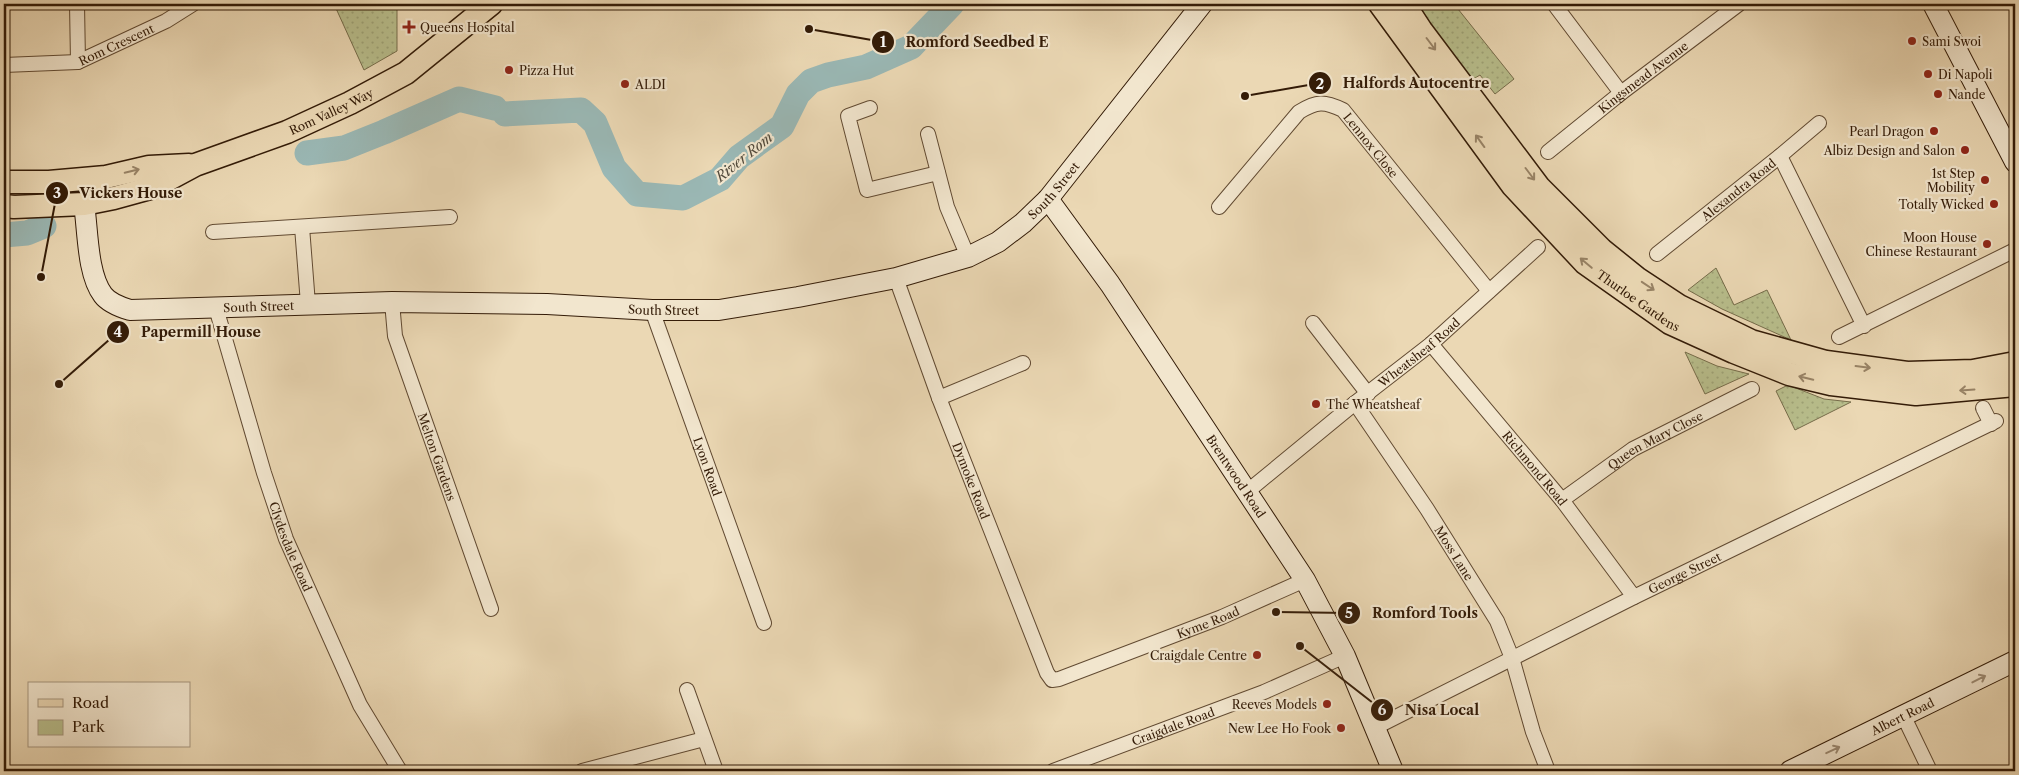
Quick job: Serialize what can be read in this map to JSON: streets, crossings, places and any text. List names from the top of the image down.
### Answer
{
  "streets": {
    "main road": ["Rom Valley Way", "Thurloe Gardens"],
    "street": [
      "Rom Crescent",
      "Kingsmead Avenue",
      "Lennox Close",
      "South Street",
      "Alexandra Road",
      "Wheatsheaf Road",
      "Queen Mary Close",
      "Melton Gardens",
      "Lyon Road",
      "Richmond Road",
      "Brentwood Road",
      "Dymoke Road",
      "Clydesdale Road",
      "Moss Lane",
      "George Street",
      "Kyme Road",
      "Albert Road",
      "Craigdale Road"
    ]
  },
  "crossings": [
    ["Rom Valley Way", "South Street"],
    ["Lennox Close", "Wheatsheaf Road"],
    ["South Street", "Melton Gardens"],
    ["South Street", "Lyon Road"],
    ["South Street", "Brentwood Road"],
    ["South Street", "Dymoke Road"],
    ["South Street", "Clydesdale Road"],
    ["Wheatsheaf Road", "Richmond Road"],
    ["Wheatsheaf Road", "Brentwood Road"],
    ["Wheatsheaf Road", "Moss Lane"],
    ["Queen Mary Close", "Richmond Road"],
    ["Richmond Road", "George Street"],
    ["Brentwood Road", "George Street"],
    ["Brentwood Road", "Kyme Road"],
    ["Brentwood Road", "Craigdale Road"],
    ["Dymoke Road", "Kyme Road"],
    ["Moss Lane", "George Street"]
  ],
  "one_way": ["Albert Road"],
  "water": ["River Rom"],
  "places": {
    "health": ["Queens Hospital"],
    "other": [
      "Romford Seedbed E",
      "Sami Swoi",
      "Pizza Hut",
      "Di Napoli",
      "ALDI",
      "Nande",
      "Halfords Autocentre",
      "Pearl Dragon",
      "Albiz Design and Salon",
      "1st Step Mobility",
      "Totally Wicked",
      "Moon House Chinese Restaurant",
      "Vickers House",
      "Papermill House",
      "The Wheatsheaf",
      "Romford Tools",
      "Nisa Local",
      "Craigdale Centre",
      "Reeves Models",
      "New Lee Ho Fook"
    ]
  },
  "legend": ["Road", "Park"]
}
